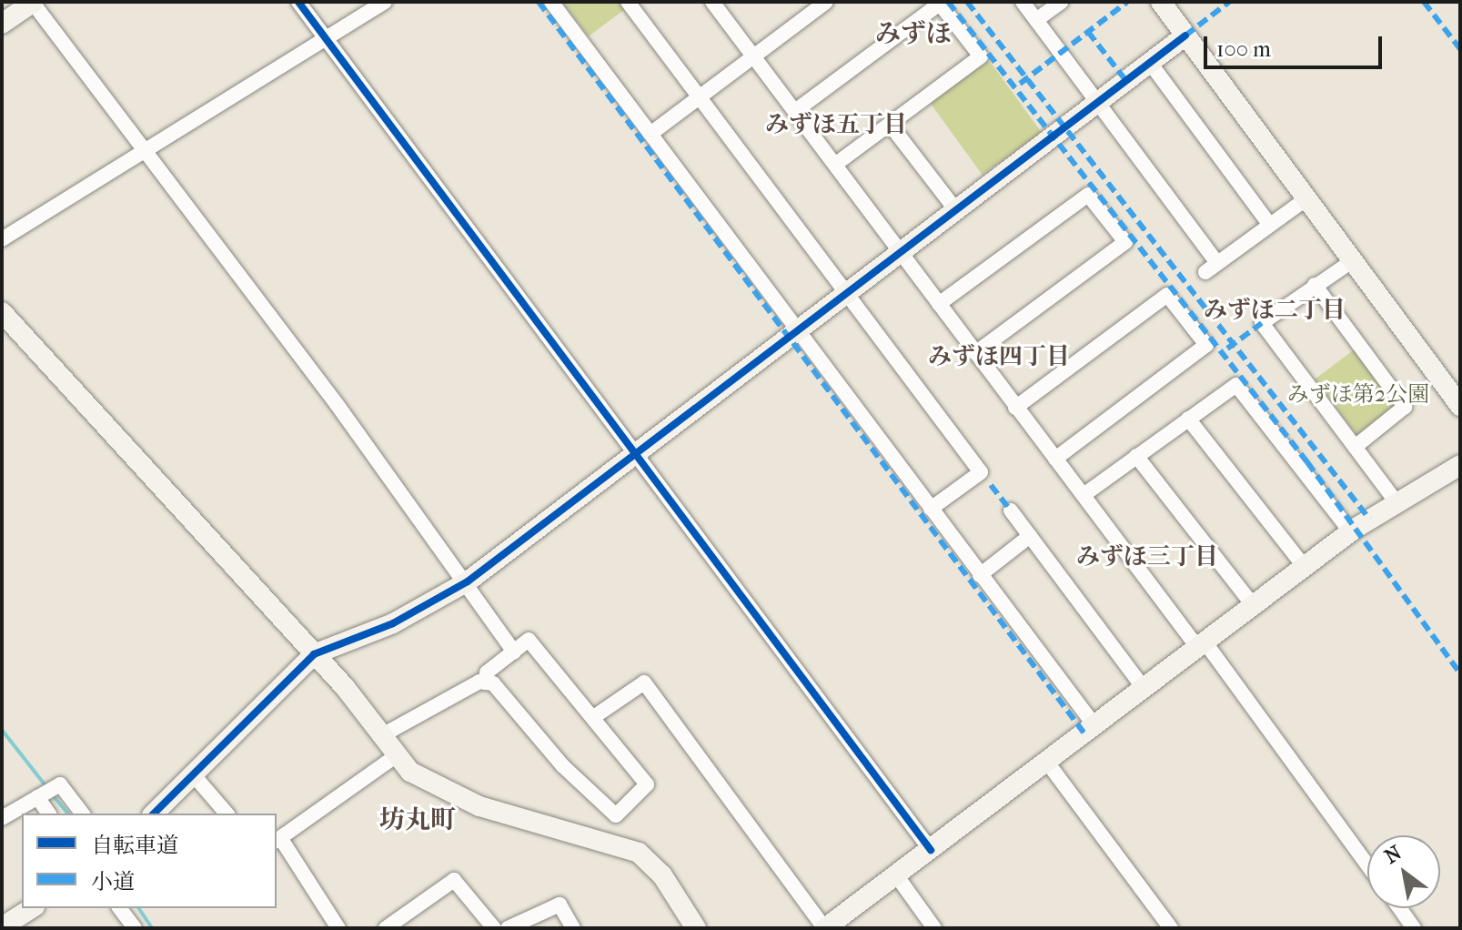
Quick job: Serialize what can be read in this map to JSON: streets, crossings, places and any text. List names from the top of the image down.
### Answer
{
  "districts": [
    "みずほ",
    "みずほ五丁目",
    "みずほ二丁目",
    "みずほ四丁目",
    "みずほ三丁目",
    "坊丸町"
  ],
  "parks": ["みずほ第2公園"],
  "legend": ["自転車道", "小道"],
  "scale_bar": "100 m",
  "north": "top left"
}
